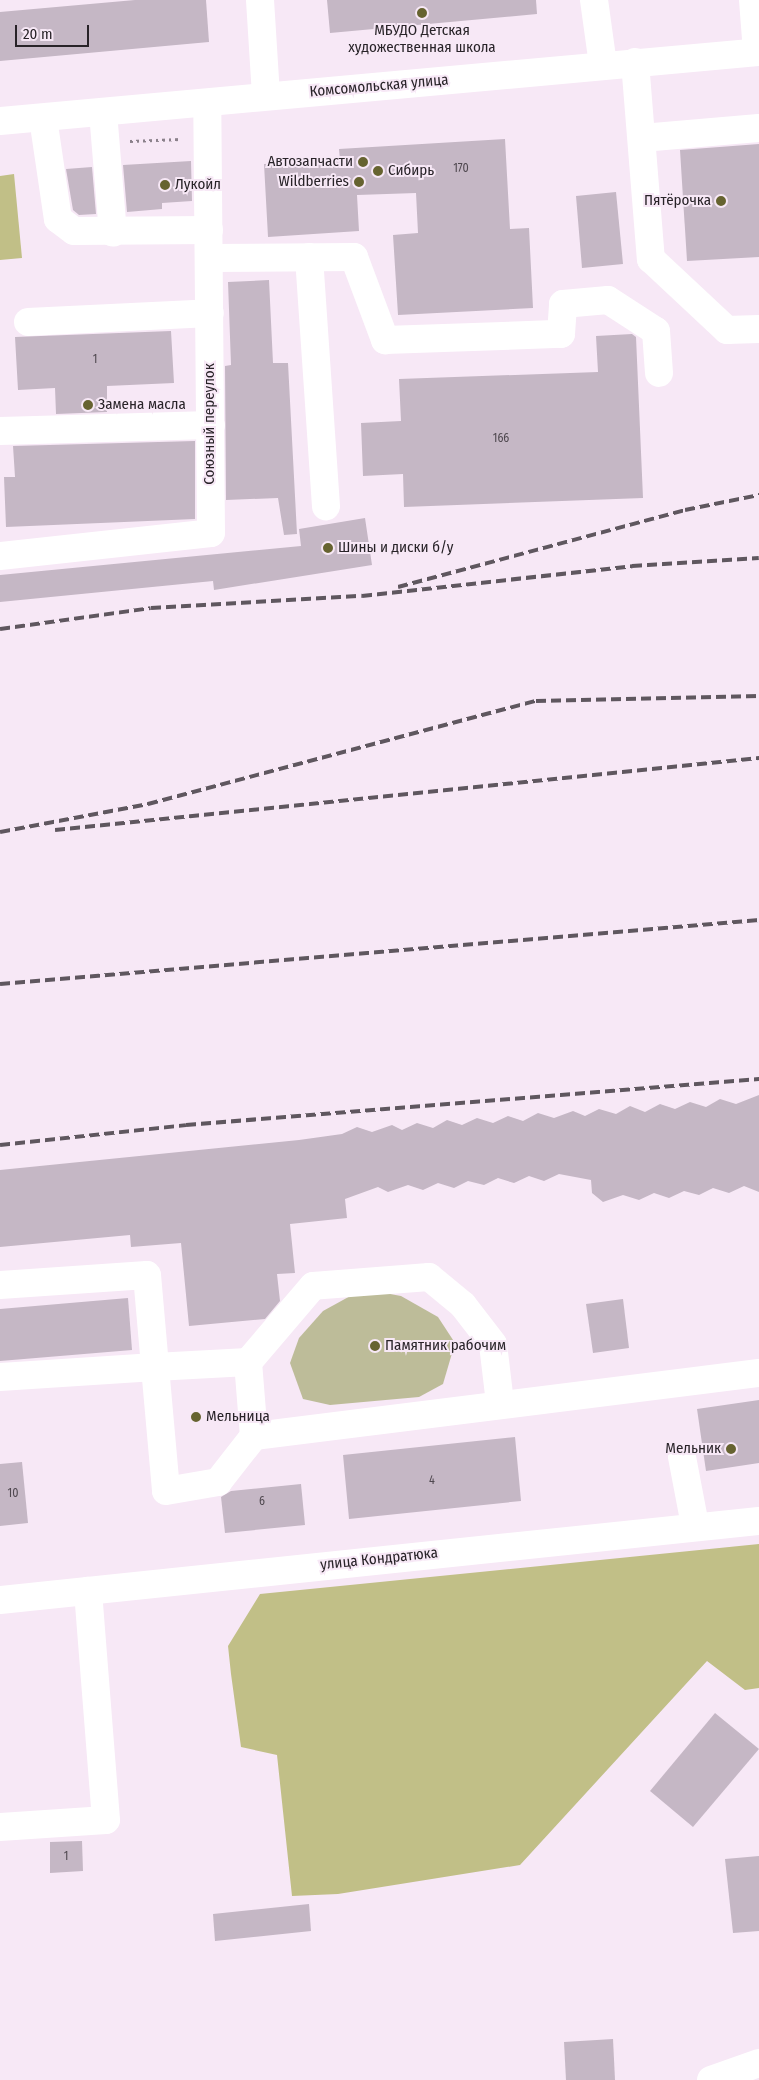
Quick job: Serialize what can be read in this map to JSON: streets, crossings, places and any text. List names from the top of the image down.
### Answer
{
  "streets": {
    "street": ["Комсомольская улица", "Союзный переулок", "улица Кондратюка"]
  },
  "crossings": [
    ["Комсомольская улица", "Союзный переулок"]
  ],
  "places": [
    "МБУДО Детская художественная школа",
    "Автозапчасти",
    "Сибирь",
    "Wildberries",
    "Лукойл",
    "Пятёрочка",
    "Замена масла",
    "Шины и диски б/у",
    "Памятник рабочим",
    "Мельница",
    "Мельник"
  ],
  "house_numbers": [
    "170",
    "1",
    "166",
    "4",
    "10",
    "6",
    "1"
  ],
  "scale_bar": "20 m"
}
